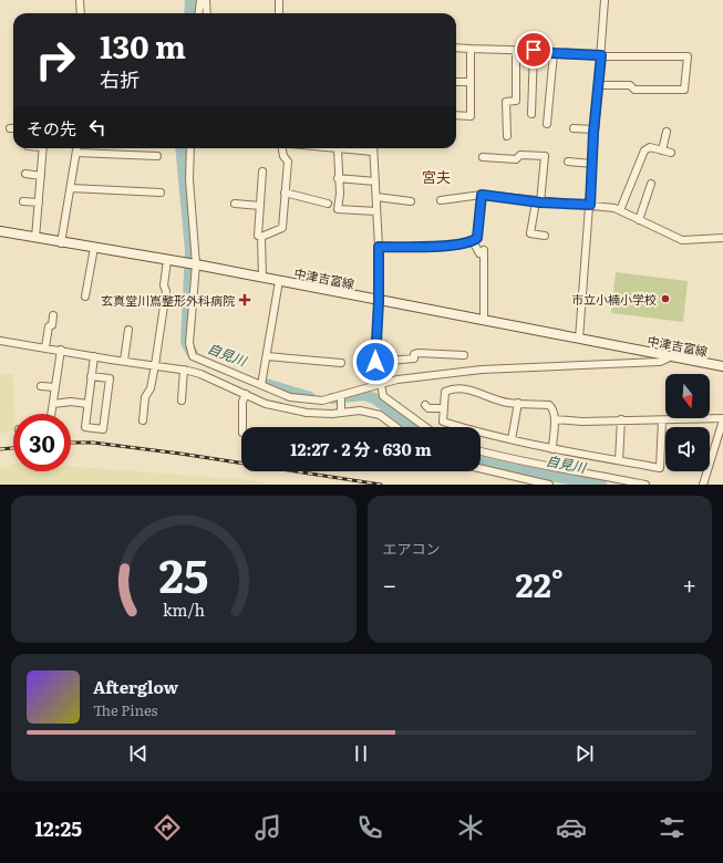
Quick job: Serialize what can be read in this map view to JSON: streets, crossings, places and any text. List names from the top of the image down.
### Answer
{
  "streets": {
    "main road": ["中津吉富線"]
  },
  "districts": ["宮夫"],
  "water": ["自見川"],
  "places": {
    "other": ["市立小楠小学校"],
    "health": ["玄真堂川嶌整形外科病院"]
  },
  "north": "bottom",
  "page": {
    "turn": ["130 m", "右折"],
    "then": "その先",
    "limit": "30",
    "trip": "12:27 · 2 分 · 630 m",
    "tile": "エアコン",
    "heat": ["−", "22°", "+"],
    "song": ["Afterglow", "The Pines"],
    "tabs": "12:25",
    "gauge": ["25", "km/h"]
  }
}
